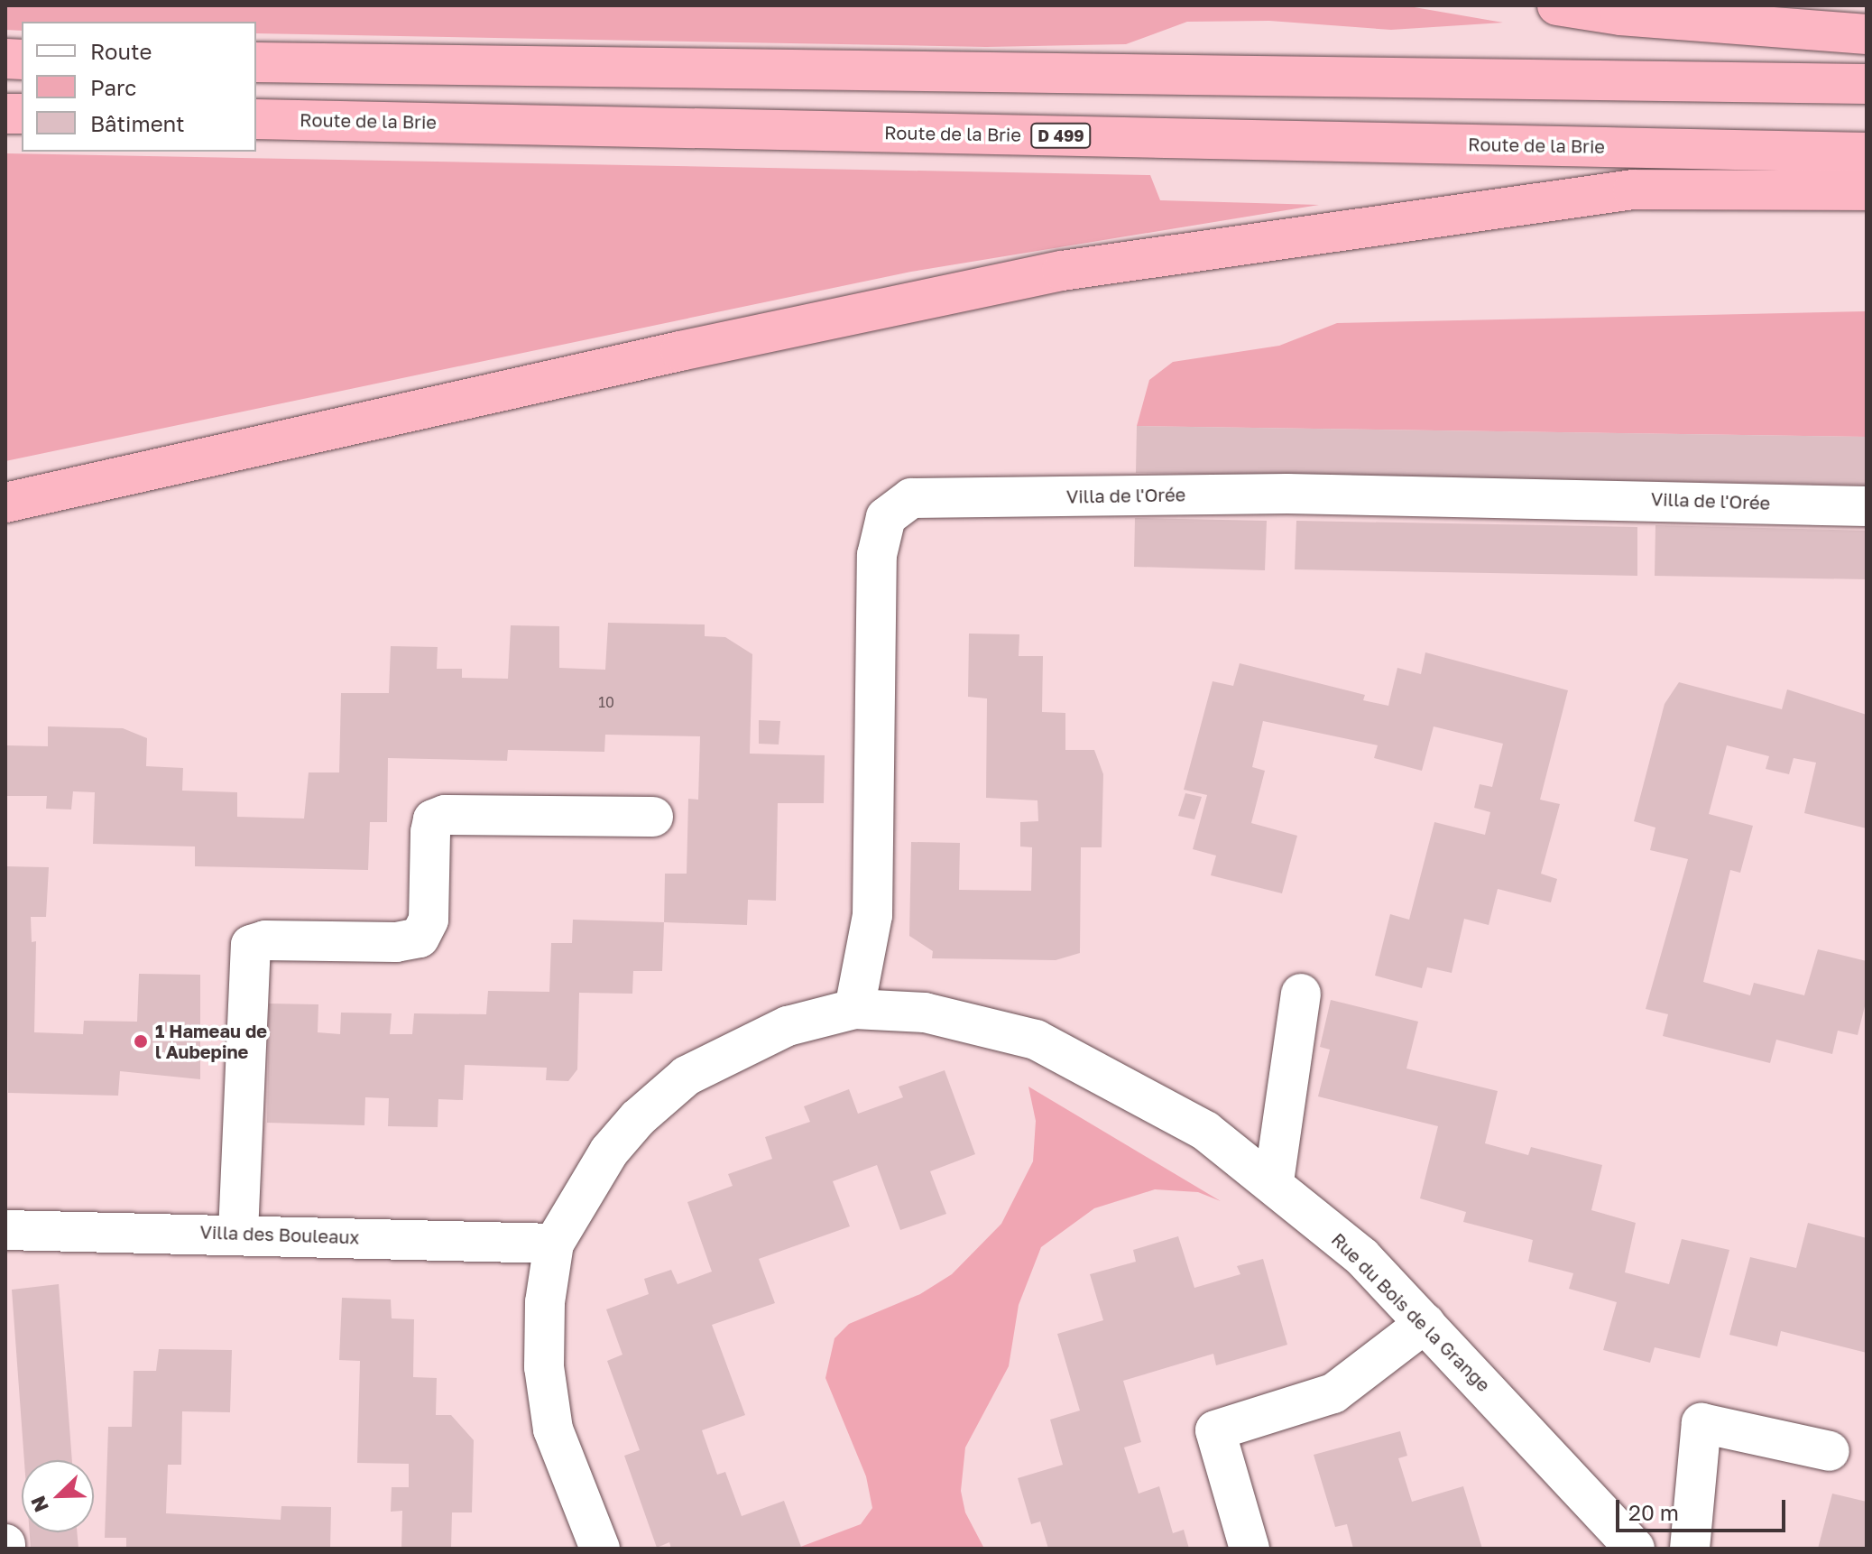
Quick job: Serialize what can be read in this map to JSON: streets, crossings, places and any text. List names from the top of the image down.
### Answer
{
  "streets": {
    "highway": ["Route de la Brie", "D 499"],
    "street": ["Villa de l'Orée", "Villa des Bouleaux", "Rue du Bois de la Grange"]
  },
  "crossings": [
    ["Villa de l'Orée", "Rue du Bois de la Grange"],
    ["Villa des Bouleaux", "Rue du Bois de la Grange"]
  ],
  "places": ["1 Hameau de l Aubepine"],
  "house_numbers": ["10"],
  "legend": ["Route", "Parc", "Bâtiment"],
  "scale_bar": "20 m",
  "north": "bottom left"
}
